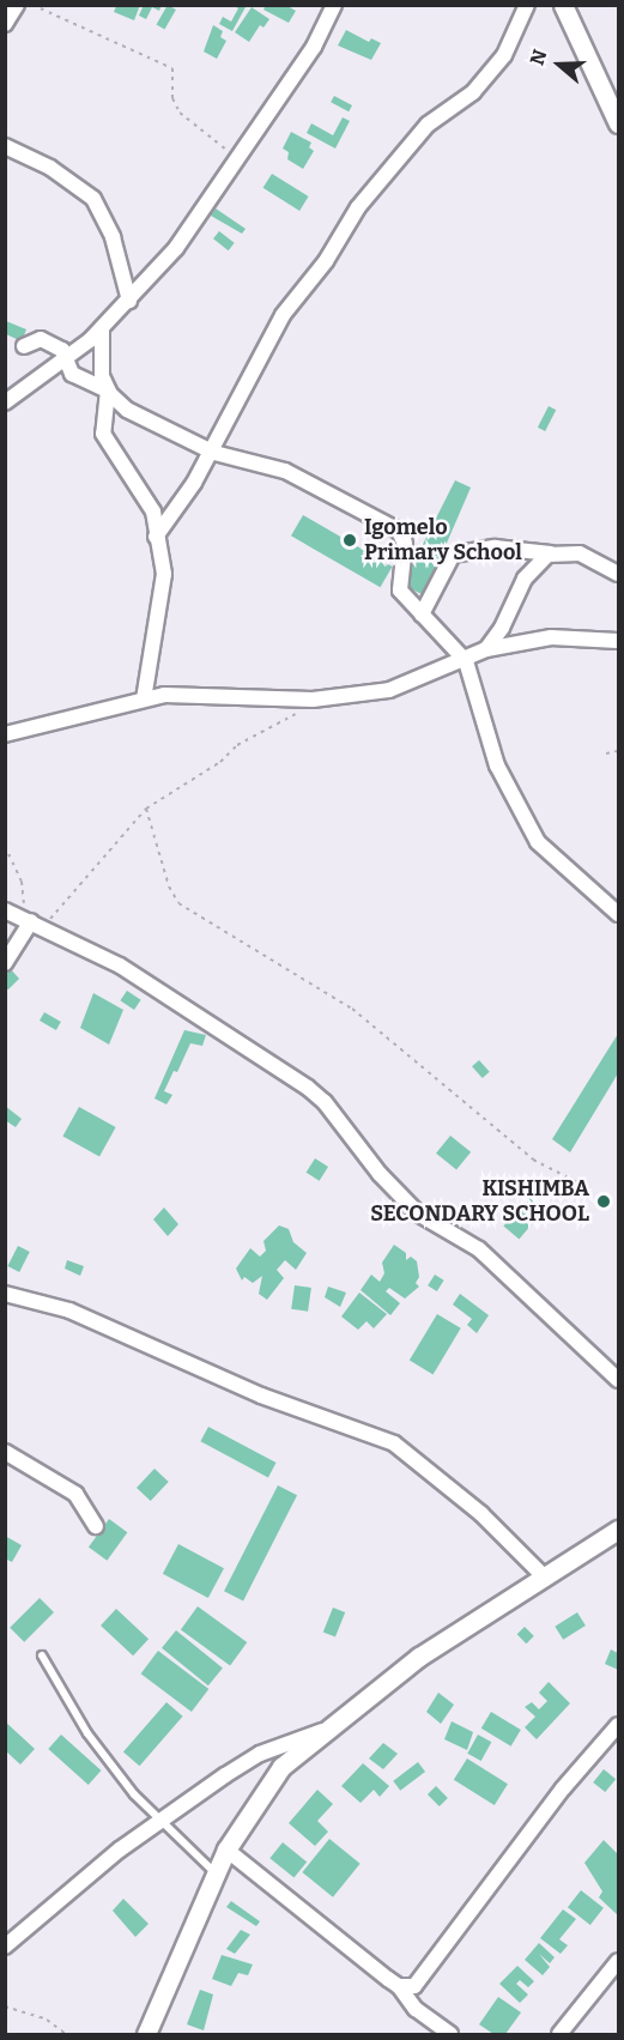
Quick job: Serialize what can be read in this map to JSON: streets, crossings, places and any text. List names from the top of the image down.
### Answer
{
  "places": ["Igomelo Primary School", "KISHIMBA SECONDARY SCHOOL"],
  "north": "left"
}
